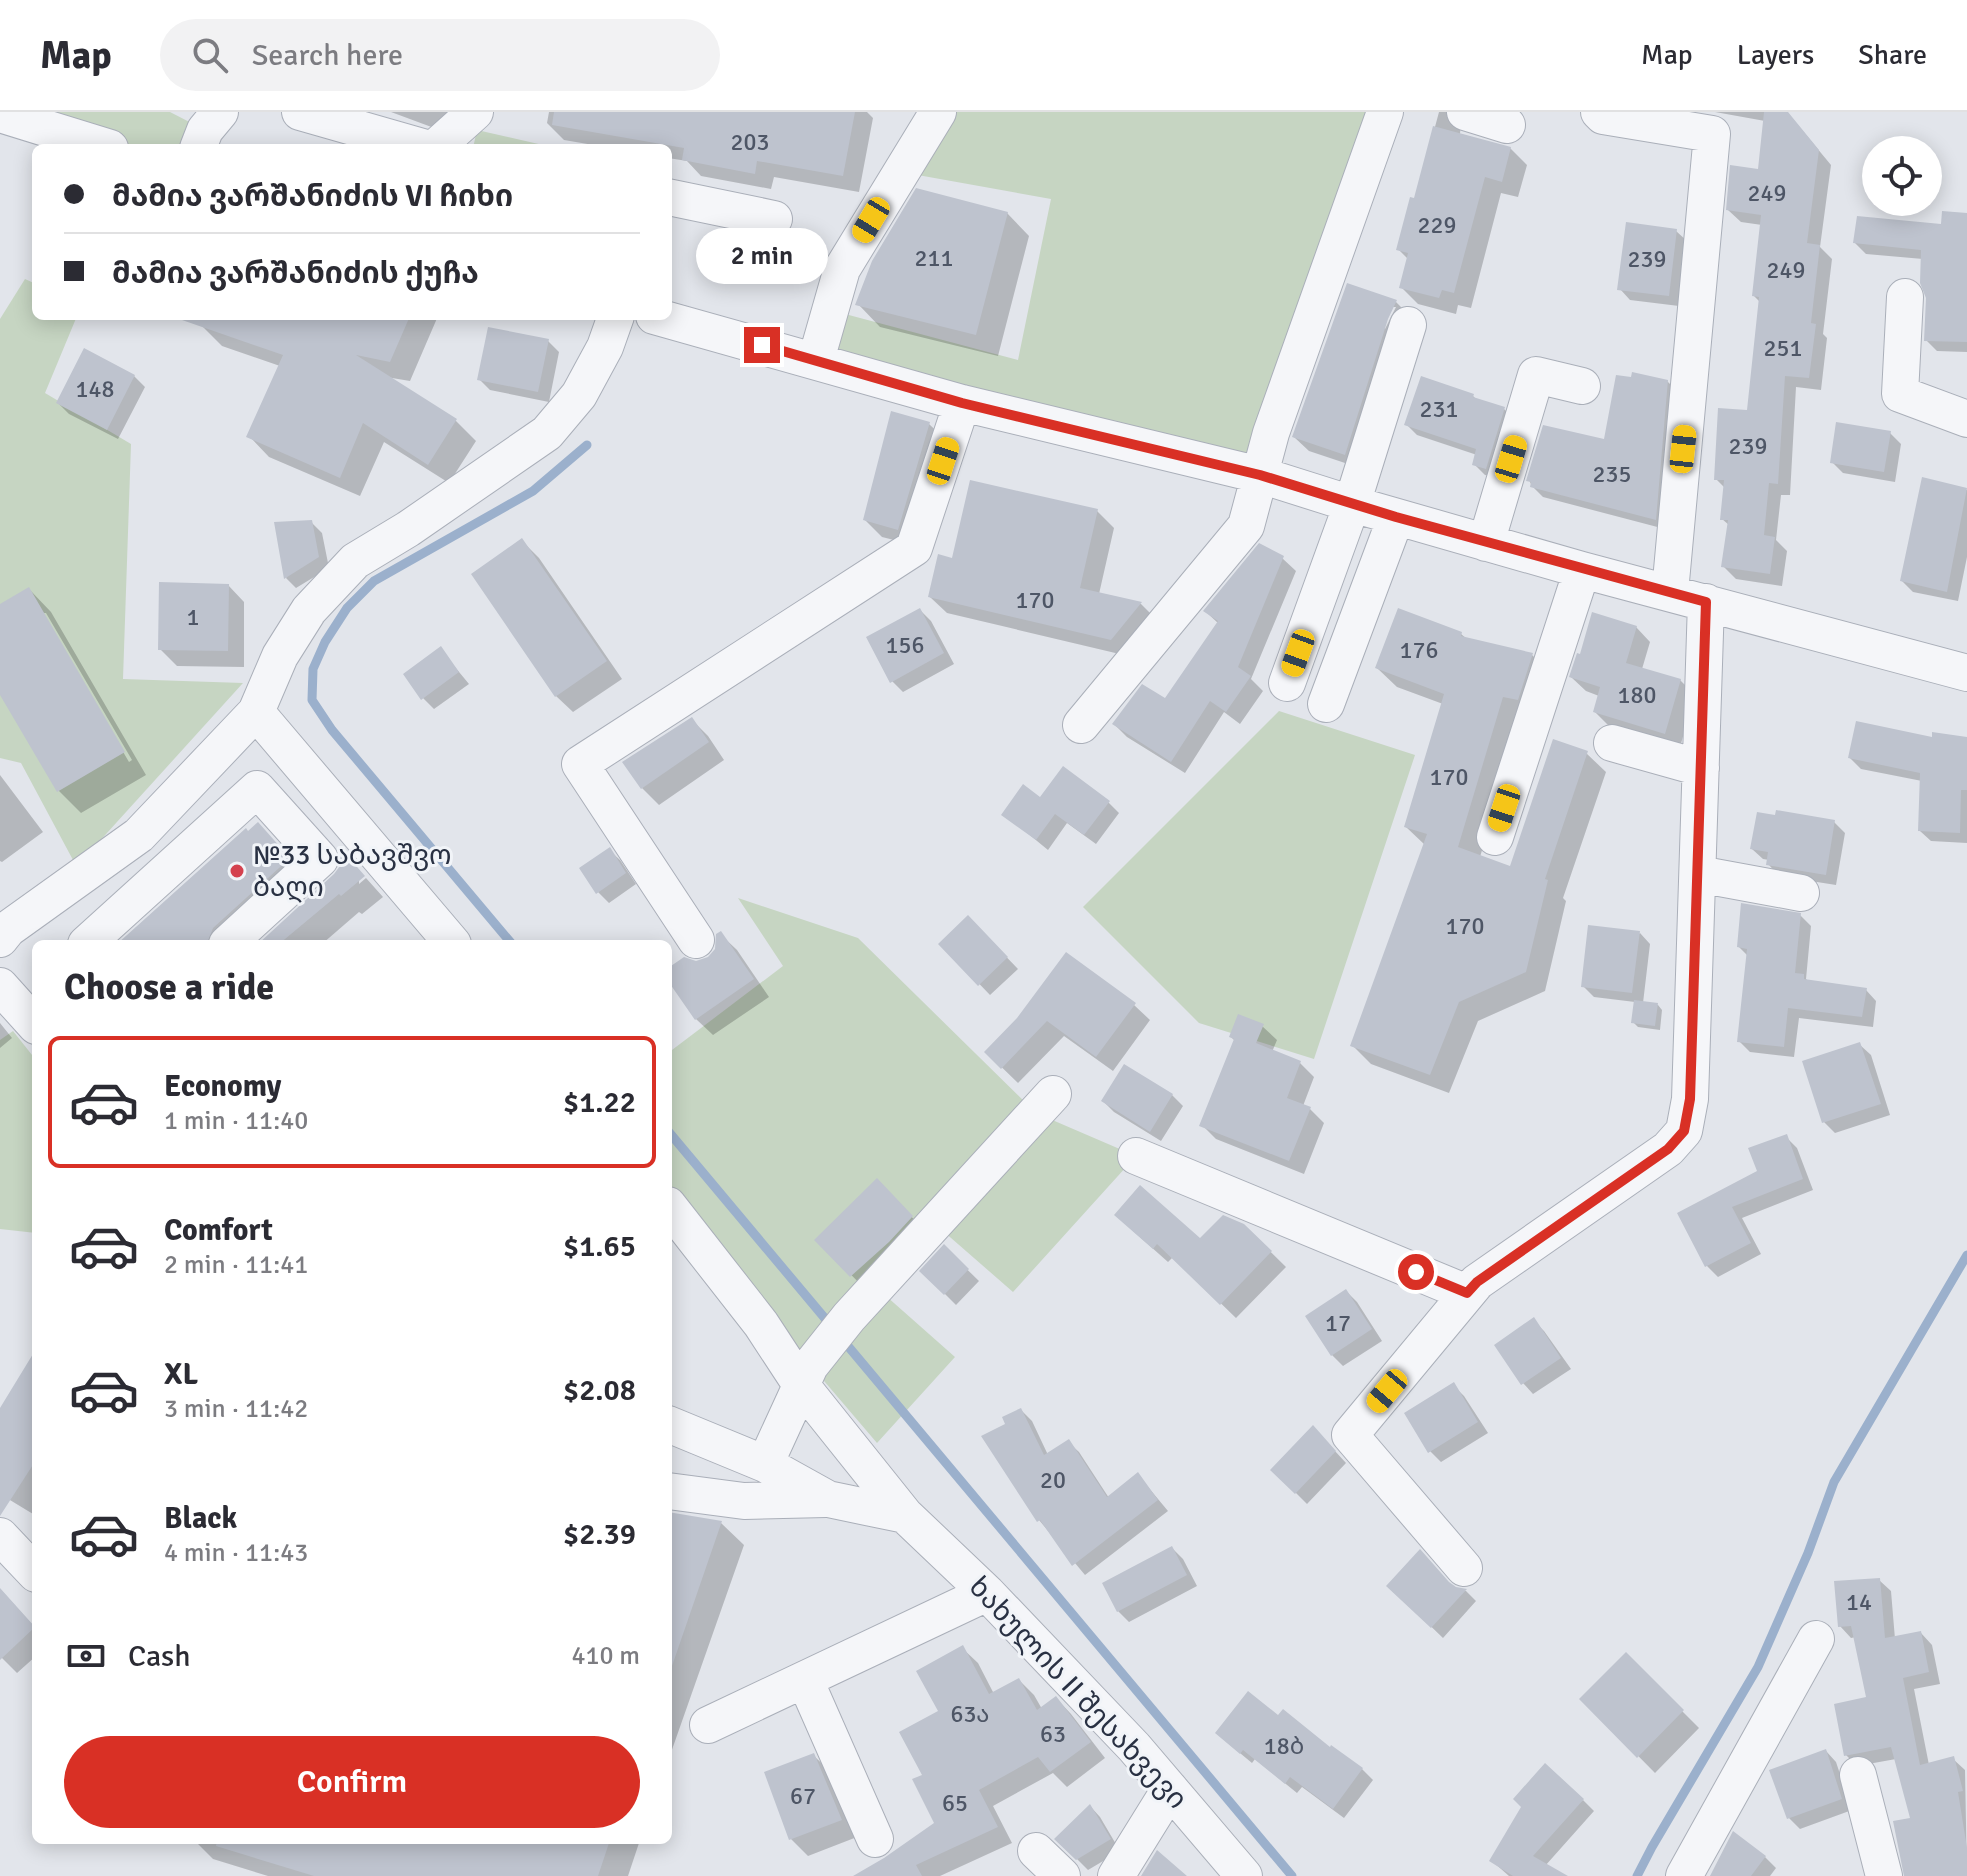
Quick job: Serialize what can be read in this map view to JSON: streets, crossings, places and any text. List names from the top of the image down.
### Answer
{
  "streets": {
    "street": ["ხახულის II შესახვევი"]
  },
  "places": ["№33 საბავშვო ბაღი"],
  "house_numbers": [
    "203",
    "249",
    "229",
    "211",
    "239",
    "249",
    "251",
    "148",
    "231",
    "239",
    "235",
    "170",
    "1",
    "156",
    "176",
    "180",
    "170",
    "170",
    "17",
    "20",
    "14",
    "63ა",
    "63",
    "18ბ",
    "67",
    "65"
  ],
  "page": {
    "header": "Map",
    "search": "Search here",
    "nav": ["Map", "Layers", "Share"],
    "banner": ["მამია ვარშანიძის VI ჩიხი", "მამია ვარშანიძის ქუჩა"],
    "bubble": "2 min",
    "heading": "Choose a ride",
    "list": [
      {
        "name": "Economy",
        "note": "1 min · 11:40",
        "value": "$1.22"
      },
      {
        "name": "Comfort",
        "note": "2 min · 11:41",
        "value": "$1.65"
      },
      {
        "name": "XL",
        "note": "3 min · 11:42",
        "value": "$2.08"
      },
      {
        "name": "Black",
        "note": "4 min · 11:43",
        "value": "$2.39"
      }
    ],
    "pay": ["Cash", "410 m"],
    "buttons": "Confirm"
  }
}
